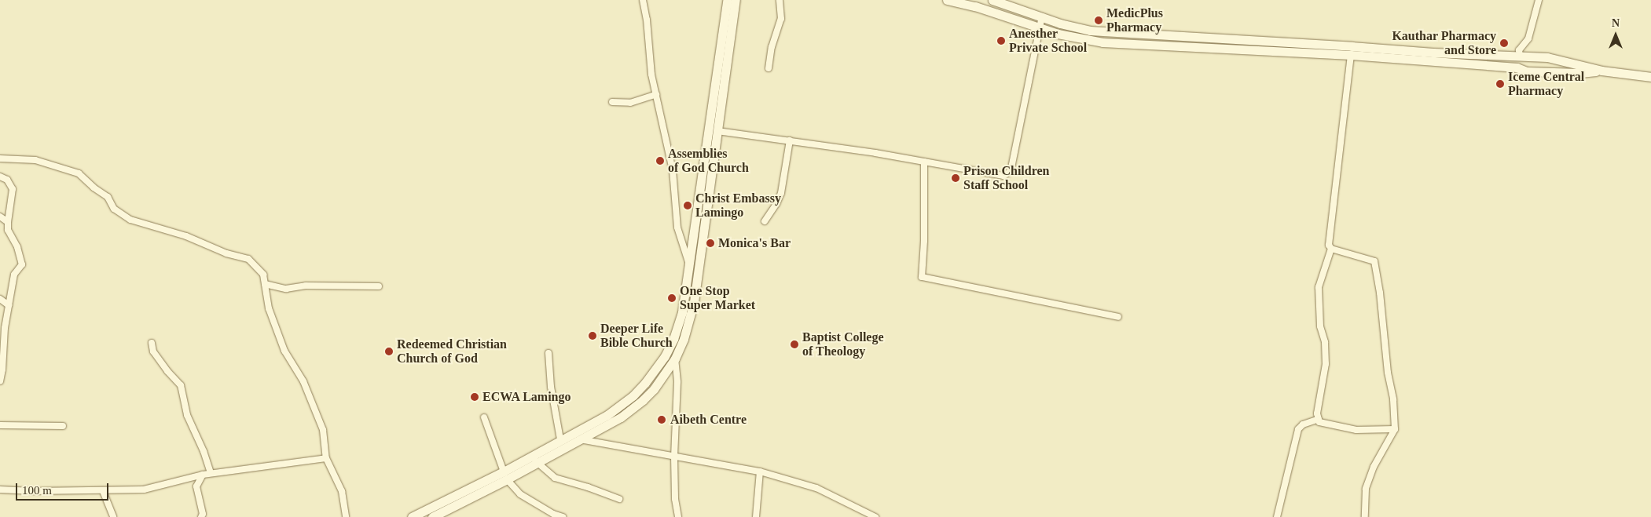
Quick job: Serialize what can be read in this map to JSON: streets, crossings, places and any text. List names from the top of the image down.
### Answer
{
  "places": [
    "MedicPlus Pharmacy",
    "Anesther Private School",
    "Kauthar Pharmacy and Store",
    "Iceme Central Pharmacy",
    "Assemblies of God Church",
    "Prison Children Staff School",
    "Christ Embassy Lamingo",
    "Monica's Bar",
    "One Stop Super Market",
    "Deeper Life Bible Church",
    "Baptist College of Theology",
    "Redeemed Christian Church of God",
    "ECWA Lamingo",
    "Aibeth Centre"
  ],
  "scale_bar": "100 m",
  "north": "top"
}
